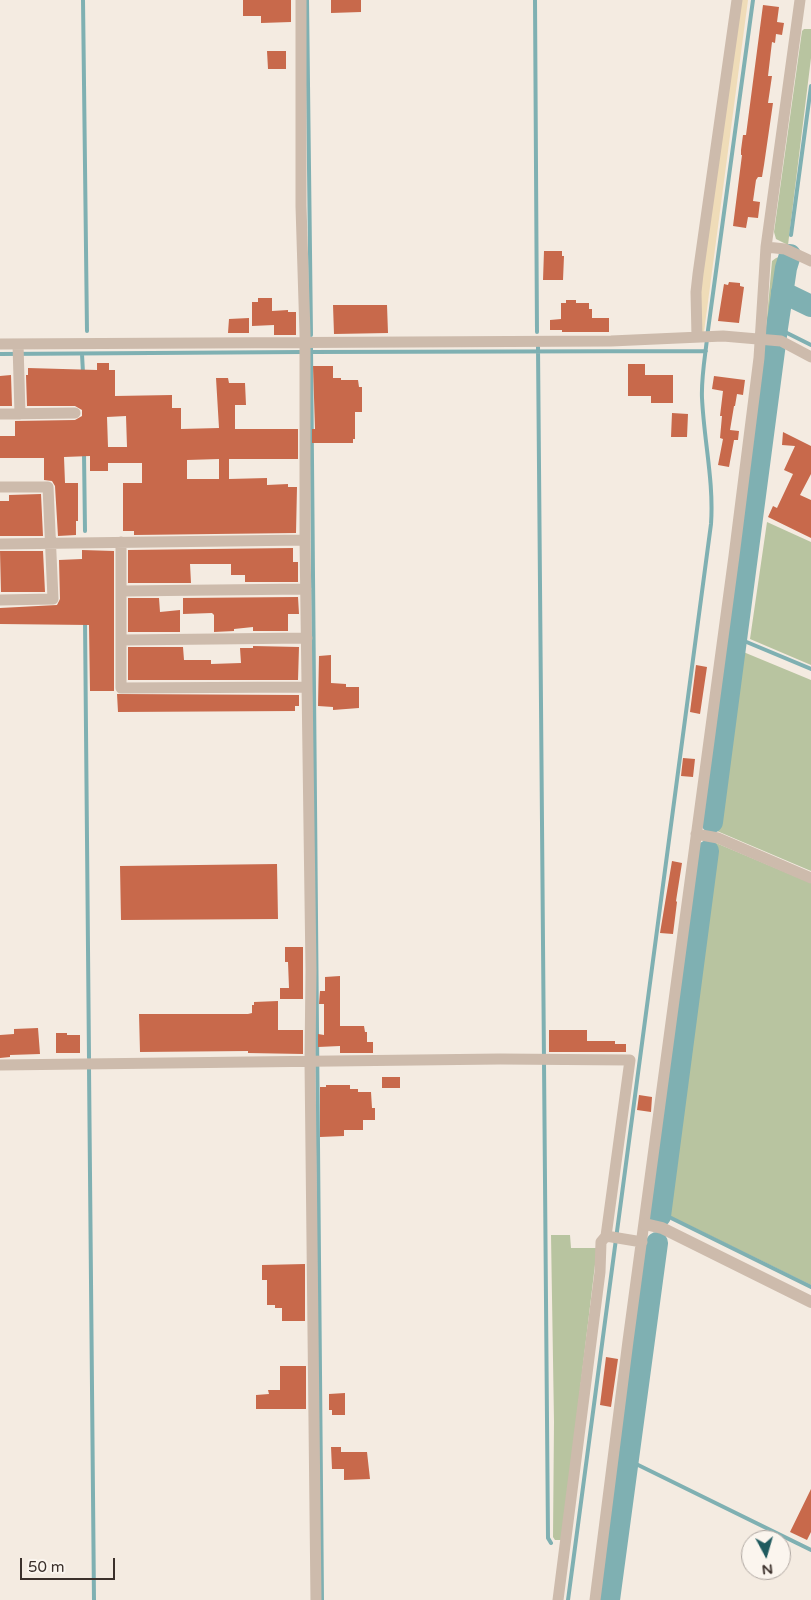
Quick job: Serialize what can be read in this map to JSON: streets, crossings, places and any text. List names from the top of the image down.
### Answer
{
  "scale_bar": "50 m",
  "north": "bottom"
}
